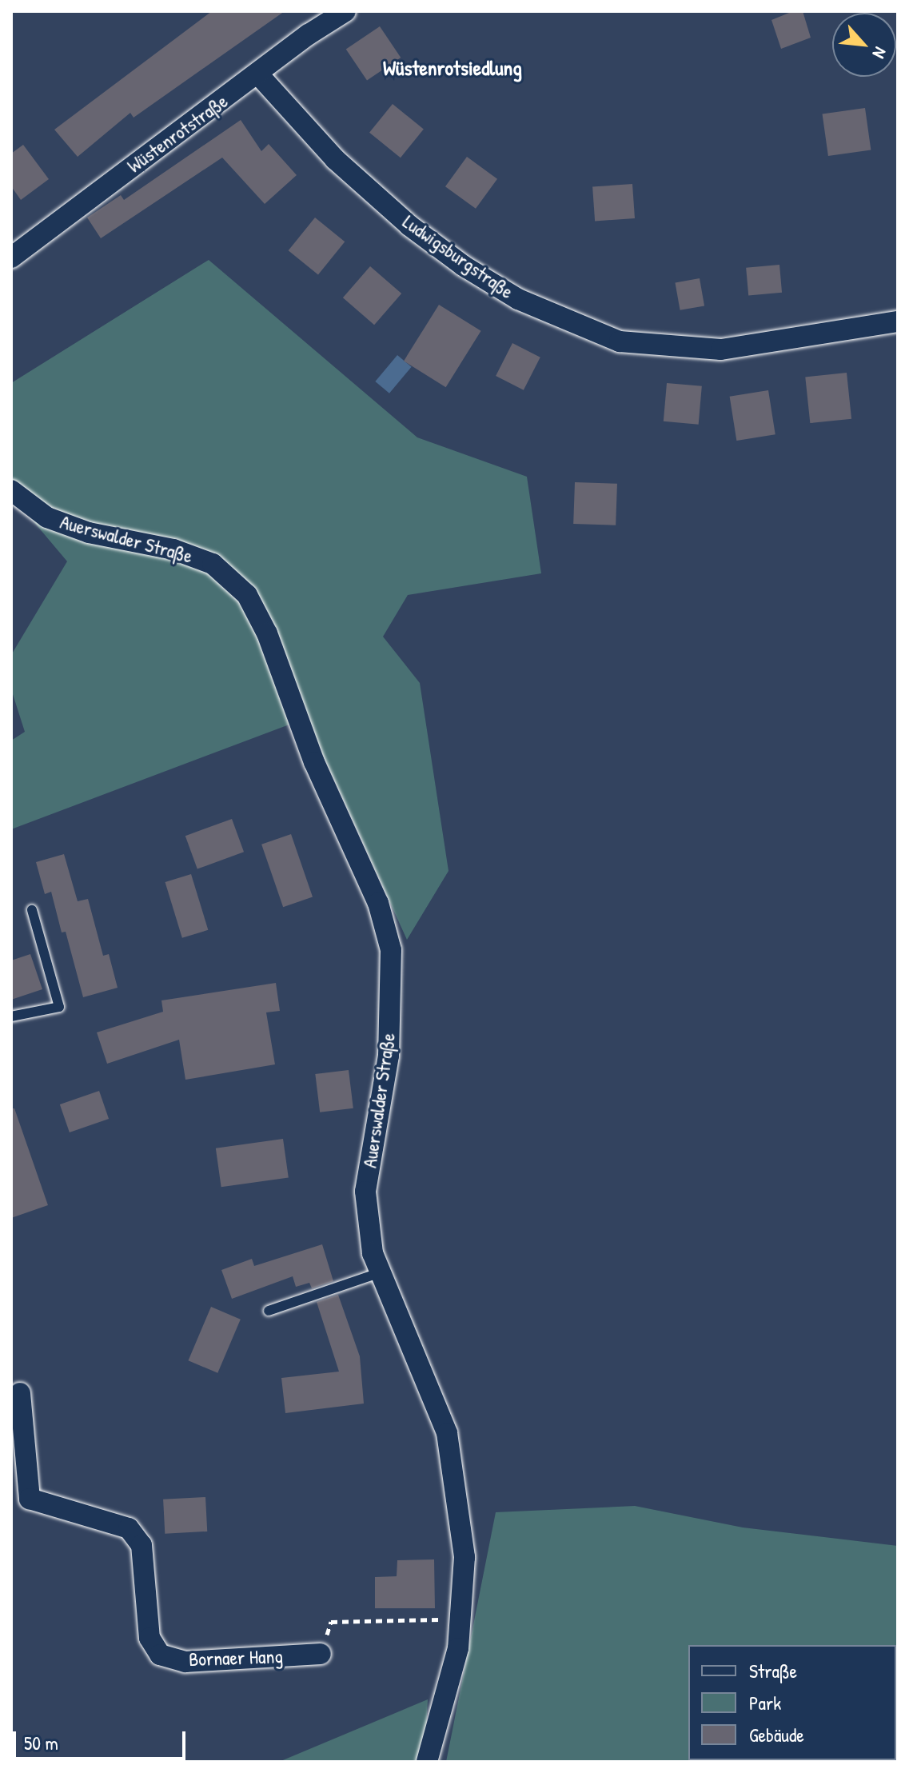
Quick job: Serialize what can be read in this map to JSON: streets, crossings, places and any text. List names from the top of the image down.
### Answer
{
  "streets": {
    "street": [
      "Wüstenrotstraße",
      "Ludwigsburgstraße",
      "Auerswalder Straße",
      "Bornaer Hang"
    ]
  },
  "crossings": [
    ["Wüstenrotstraße", "Ludwigsburgstraße"]
  ],
  "districts": ["Wüstenrotsiedlung"],
  "legend": ["Straße", "Park", "Gebäude"],
  "scale_bar": "50 m",
  "north": "bottom right"
}
